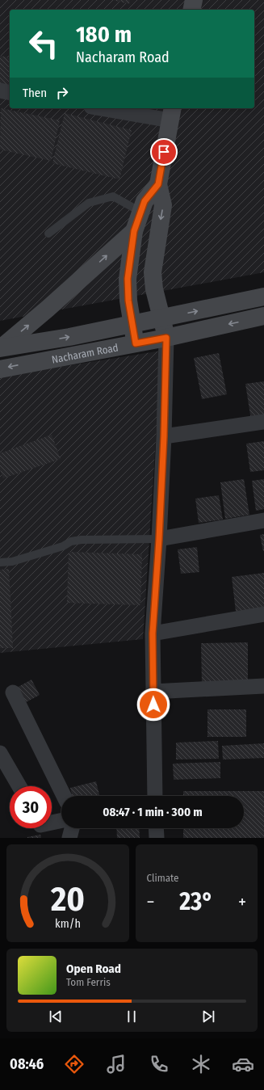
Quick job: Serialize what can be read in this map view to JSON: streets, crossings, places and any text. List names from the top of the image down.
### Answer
{
  "streets": {
    "main road": ["Nacharam Road"]
  },
  "page": {
    "turn": ["180 m", "Nacharam Road"],
    "then": "Then",
    "limit": "30",
    "trip": "08:47 · 1 min · 300 m",
    "tile": "Climate",
    "heat": ["−", "23°", "+"],
    "song": ["Open Road", "Tom Ferris"],
    "tabs": "08:46",
    "gauge": ["20", "km/h"]
  }
}
